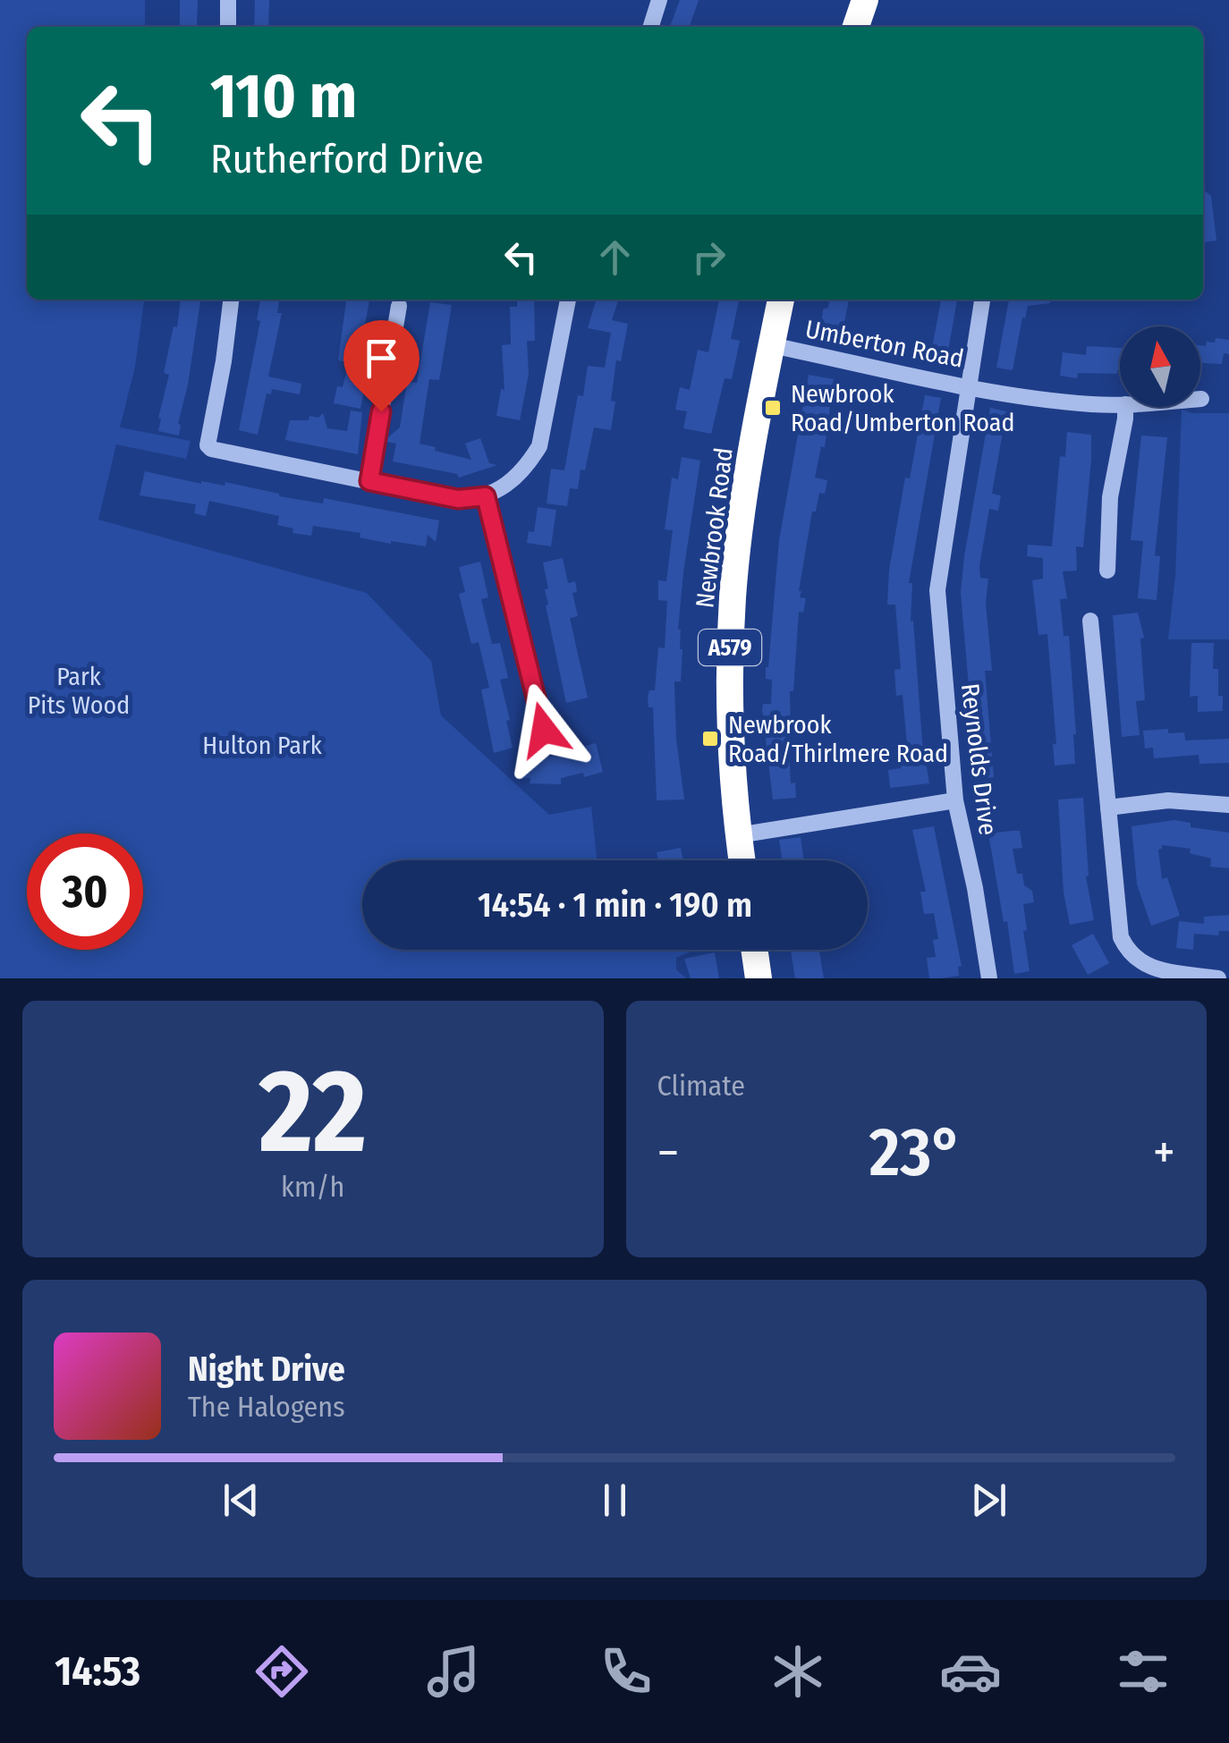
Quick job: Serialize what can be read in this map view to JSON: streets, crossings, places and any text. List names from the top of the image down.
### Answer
{
  "streets": {
    "highway": ["Newbrook Road", "A579"],
    "street": ["Umberton Road", "Reynolds Drive"]
  },
  "crossings": [
    ["Umberton Road", "Newbrook Road"],
    ["Umberton Road", "Reynolds Drive"]
  ],
  "parks": ["Park Pits Wood", "Hulton Park"],
  "places": {
    "transit": ["Newbrook Road/Umberton Road", "Newbrook Road/Thirlmere Road"]
  },
  "north": "top",
  "page": {
    "turn": ["110 m", "Rutherford Drive"],
    "limit": "30",
    "trip": "14:54 · 1 min · 190 m",
    "tile": [
      ["22", "km/h"],
      "Climate"
    ],
    "heat": ["−", "23°", "+"],
    "song": ["Night Drive", "The Halogens"],
    "tabs": "14:53"
  }
}
